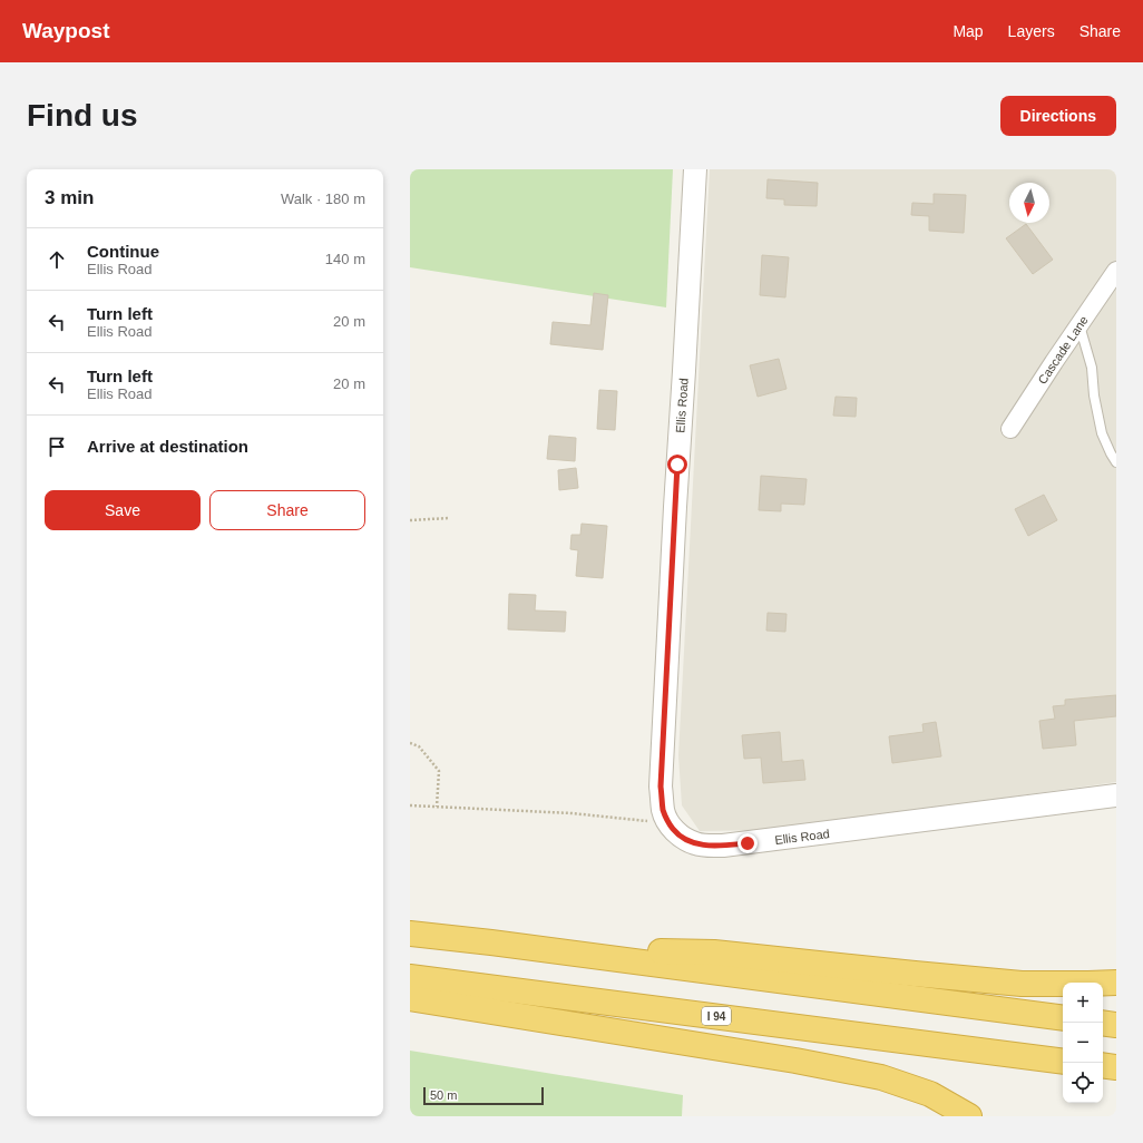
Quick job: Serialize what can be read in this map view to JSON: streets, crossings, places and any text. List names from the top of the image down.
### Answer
{
  "streets": {
    "highway": ["I 94"],
    "street": ["Cascade Lane", "Ellis Road"]
  },
  "scale_bar": "50 m",
  "north": "bottom",
  "page": {
    "header": "Waypost",
    "nav": ["Map", "Layers", "Share"],
    "buttons": [
      "Directions",
      ["Save", "Share"]
    ],
    "title": "Find us",
    "heading": ["3 min", "Walk · 180 m"],
    "list": [
      ["Continue", "Ellis Road", "140 m"],
      ["Turn left", "Ellis Road", "20 m"],
      ["Turn left", "Ellis Road", "20 m"],
      "Arrive at destination"
    ],
    "map_buttons": ["+", "−"],
    "scale": "50 m"
  }
}
